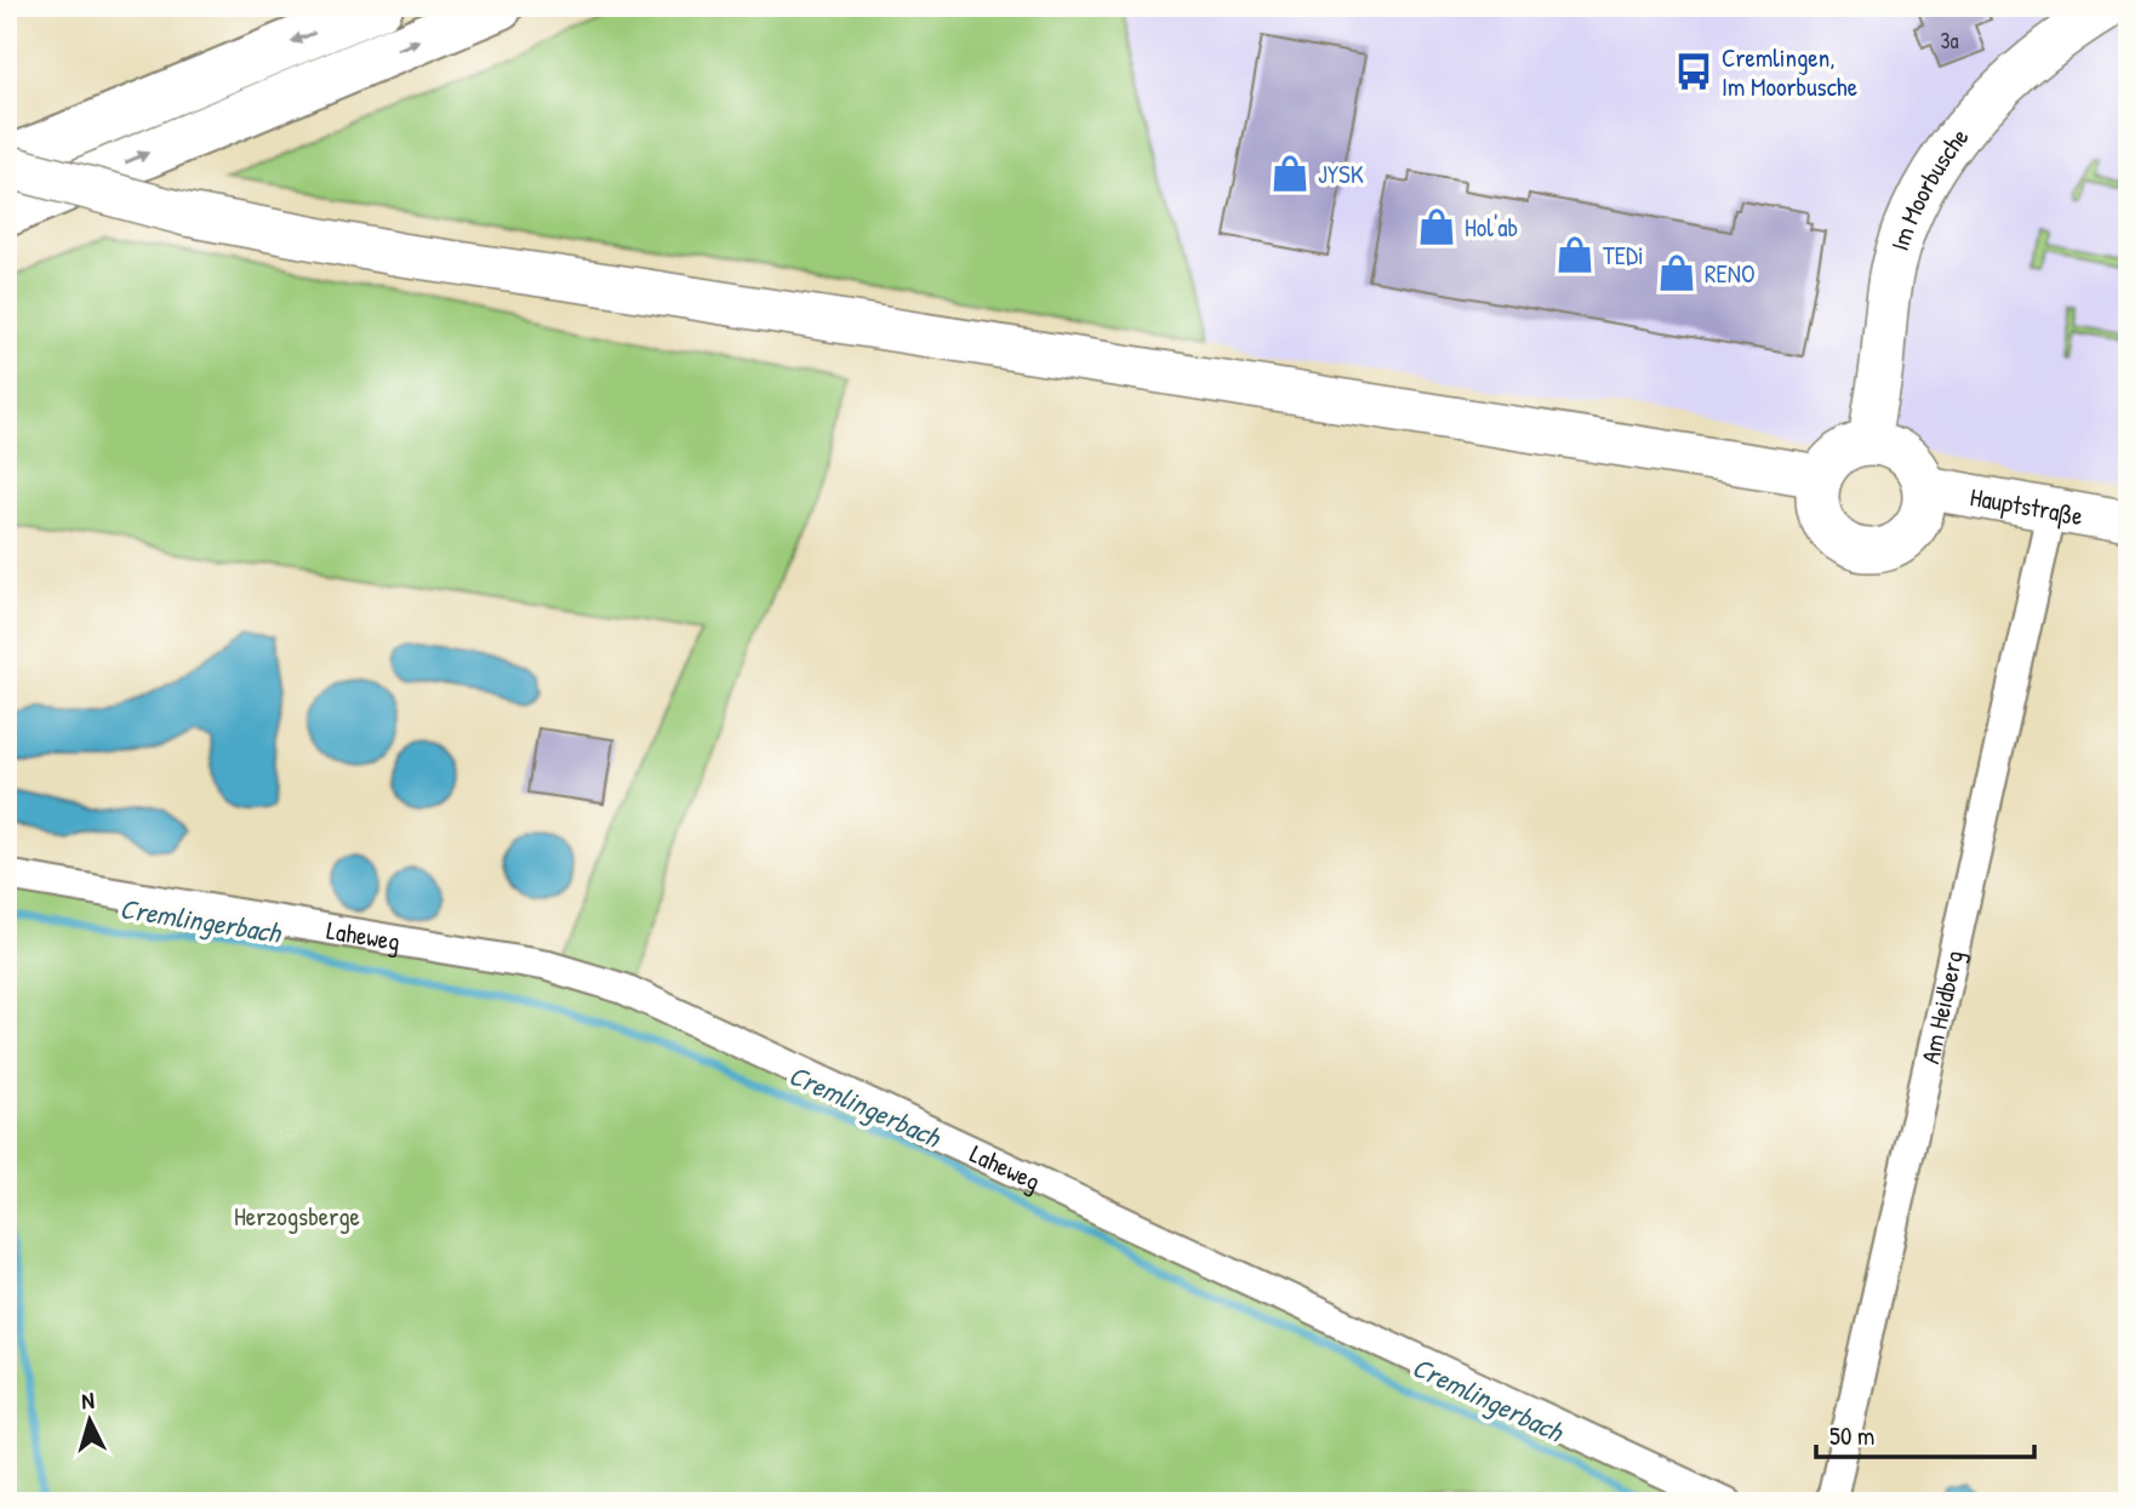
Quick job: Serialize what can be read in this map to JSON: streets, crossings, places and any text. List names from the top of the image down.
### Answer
{
  "streets": {
    "street": [
      "Im Moorbusche",
      "Hauptstraße",
      "Laheweg",
      "Am Heidberg"
    ]
  },
  "crossings": [
    ["Im Moorbusche", "Hauptstraße"],
    ["Hauptstraße", "Am Heidberg"]
  ],
  "water": ["Cremlingerbach"],
  "parks": ["Herzogsberge"],
  "places": {
    "bus stop": ["Cremlingen, Im Moorbusche"],
    "shop": [
      "JYSK",
      "Hol'ab",
      "TEDi",
      "RENO"
    ]
  },
  "house_numbers": ["3a"],
  "scale_bar": "50 m",
  "north": "top"
}
